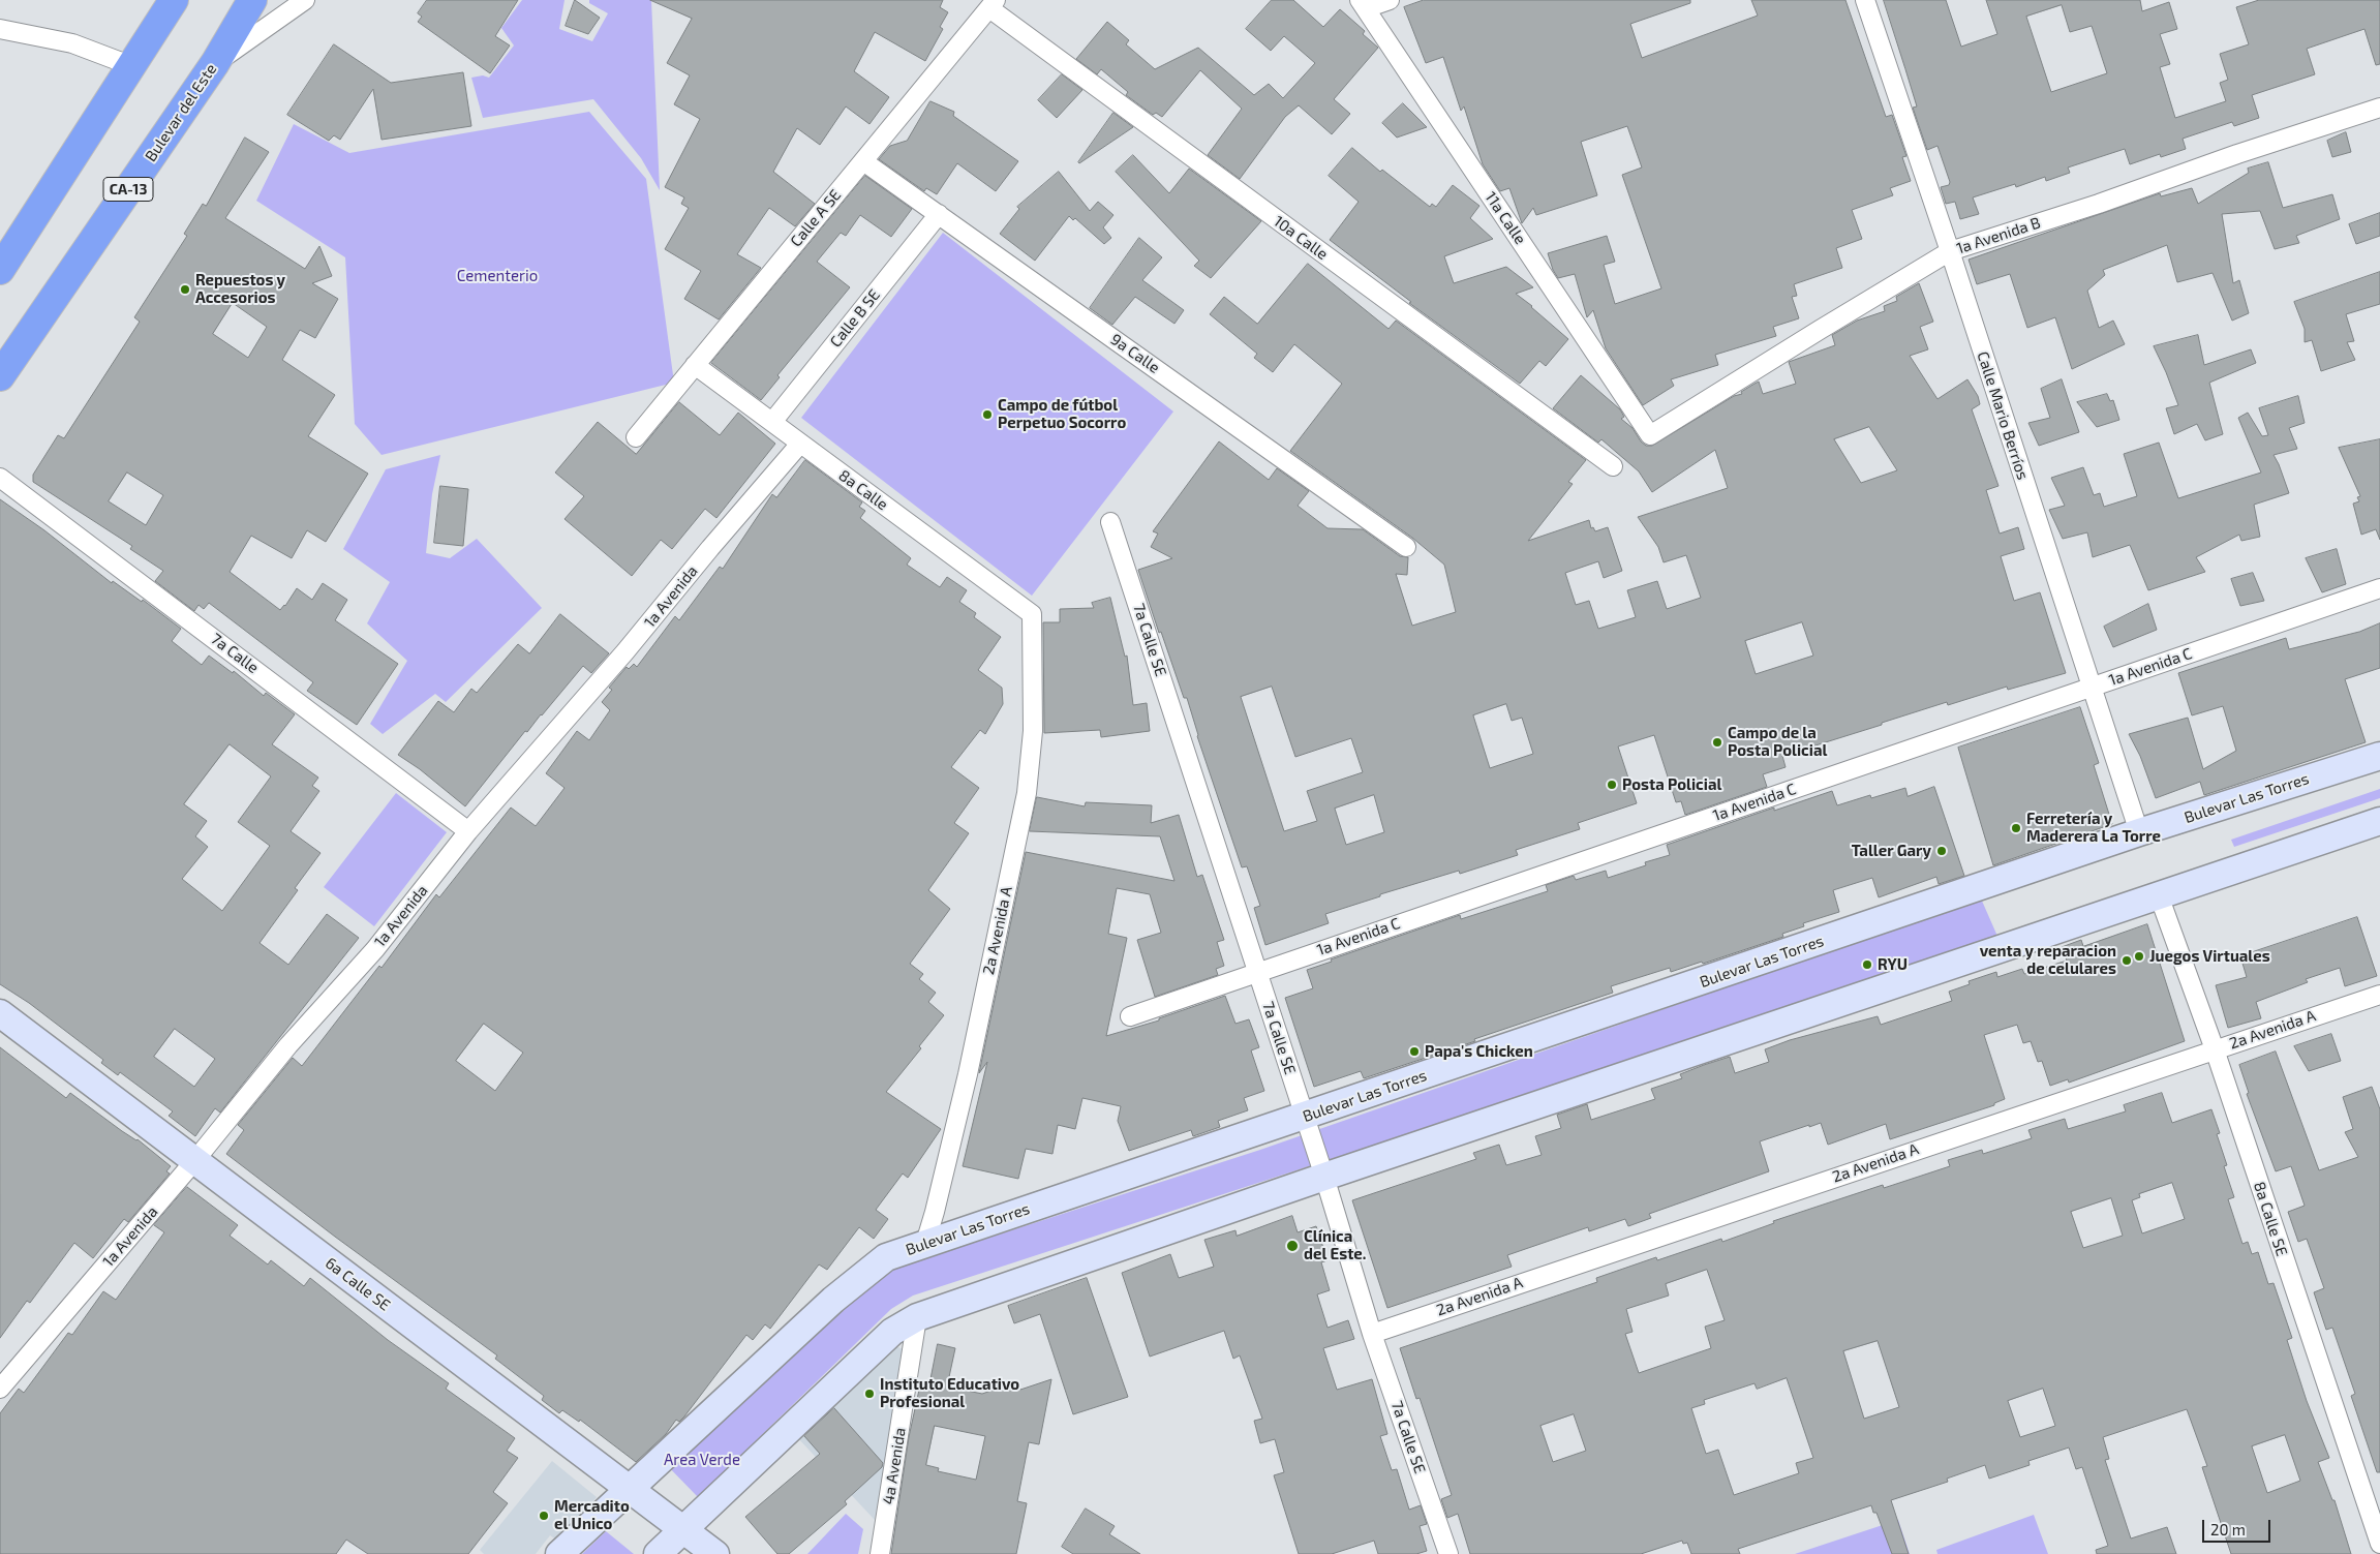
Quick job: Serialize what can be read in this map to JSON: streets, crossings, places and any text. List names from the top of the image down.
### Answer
{
  "streets": {
    "highway": ["Bulevar del Este", "CA-13"],
    "street": [
      "Calle A SE",
      "11a Calle",
      "1a Avenida B",
      "10a Calle",
      "Calle B SE",
      "9a Calle",
      "Calle Mario Berríos",
      "8a Calle",
      "1a Avenida",
      "7a Calle SE",
      "7a Calle",
      "1a Avenida C",
      "Bulevar Las Torres",
      "2a Avenida A",
      "8a Calle SE",
      "6a Calle SE",
      "4a Avenida"
    ]
  },
  "crossings": [
    ["Calle A SE", "10a Calle"],
    ["Calle A SE", "9a Calle"],
    ["Calle A SE", "8a Calle"],
    ["11a Calle", "1a Avenida B"],
    ["1a Avenida B", "Calle Mario Berríos"],
    ["Calle B SE", "9a Calle"],
    ["Calle B SE", "8a Calle"],
    ["Calle Mario Berríos", "1a Avenida C"],
    ["Calle Mario Berríos", "Bulevar Las Torres"],
    ["8a Calle", "1a Avenida"],
    ["8a Calle", "2a Avenida A"],
    ["1a Avenida", "7a Calle"],
    ["1a Avenida", "6a Calle SE"],
    ["7a Calle SE", "1a Avenida C"],
    ["7a Calle SE", "Bulevar Las Torres"],
    ["7a Calle SE", "2a Avenida A"],
    ["Bulevar Las Torres", "2a Avenida A"],
    ["Bulevar Las Torres", "6a Calle SE"],
    ["2a Avenida A", "8a Calle SE"]
  ],
  "parks": ["Cementerio", "Area Verde"],
  "places": [
    "Repuestos y Accesorios",
    "Campo de fútbol Perpetuo Socorro",
    "Campo de la Posta Policial",
    "Posta Policial",
    "Ferretería y Maderera La Torre",
    "Taller Gary",
    "Juegos Virtuales",
    "venta y reparacion de celulares",
    "RYU",
    "Papa's Chicken",
    "Clínica del Este.",
    "Instituto Educativo Profesional",
    "Mercadito el Unico"
  ],
  "scale_bar": "20 m"
}
